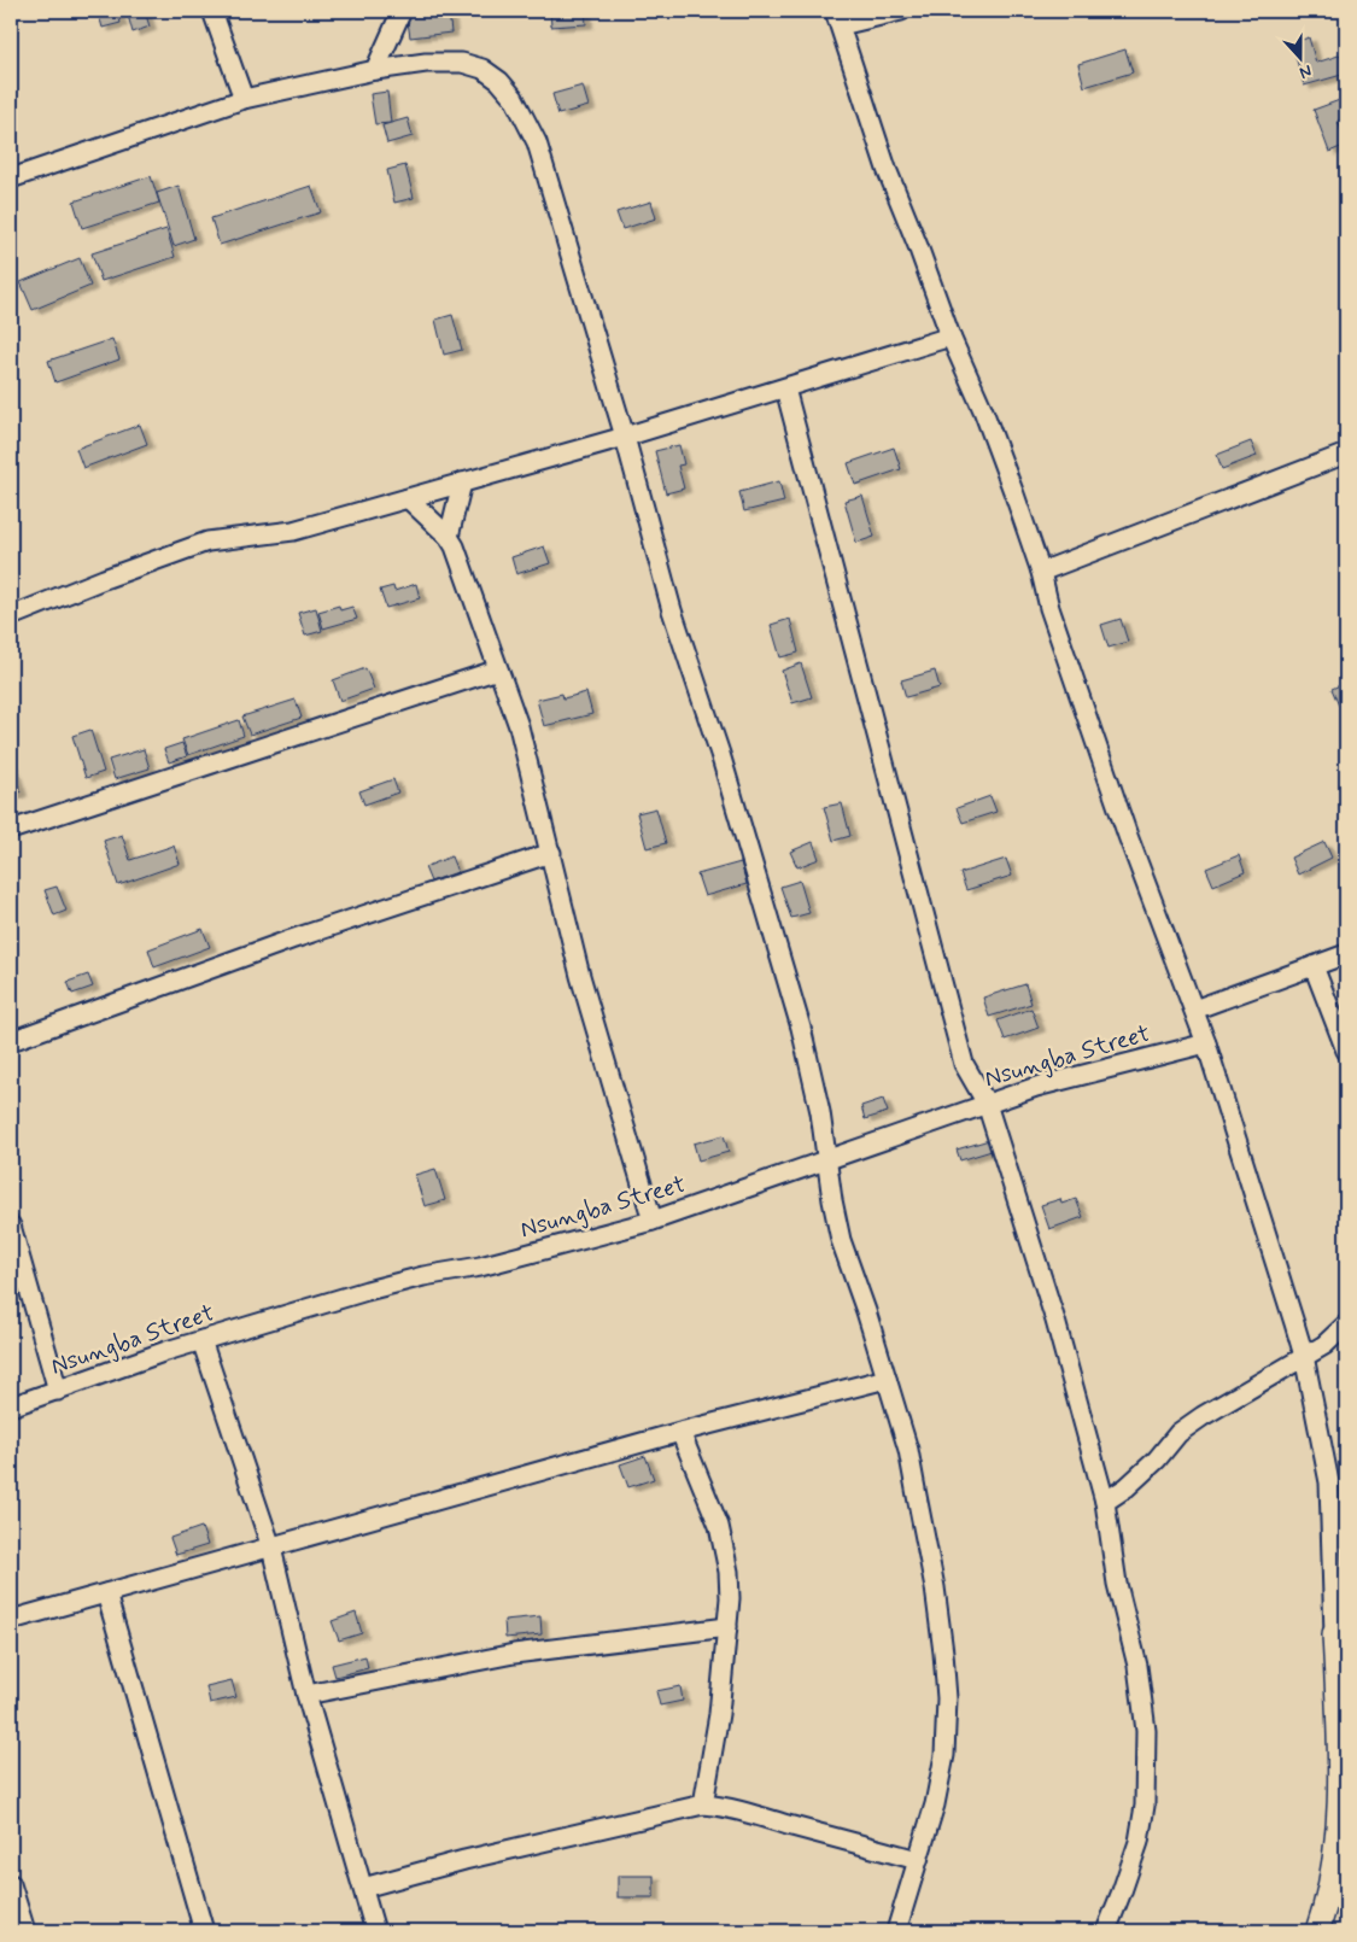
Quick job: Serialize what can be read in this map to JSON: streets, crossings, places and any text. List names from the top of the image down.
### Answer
{
  "streets": {
    "street": ["Nsungba Street"]
  },
  "north": "bottom"
}
